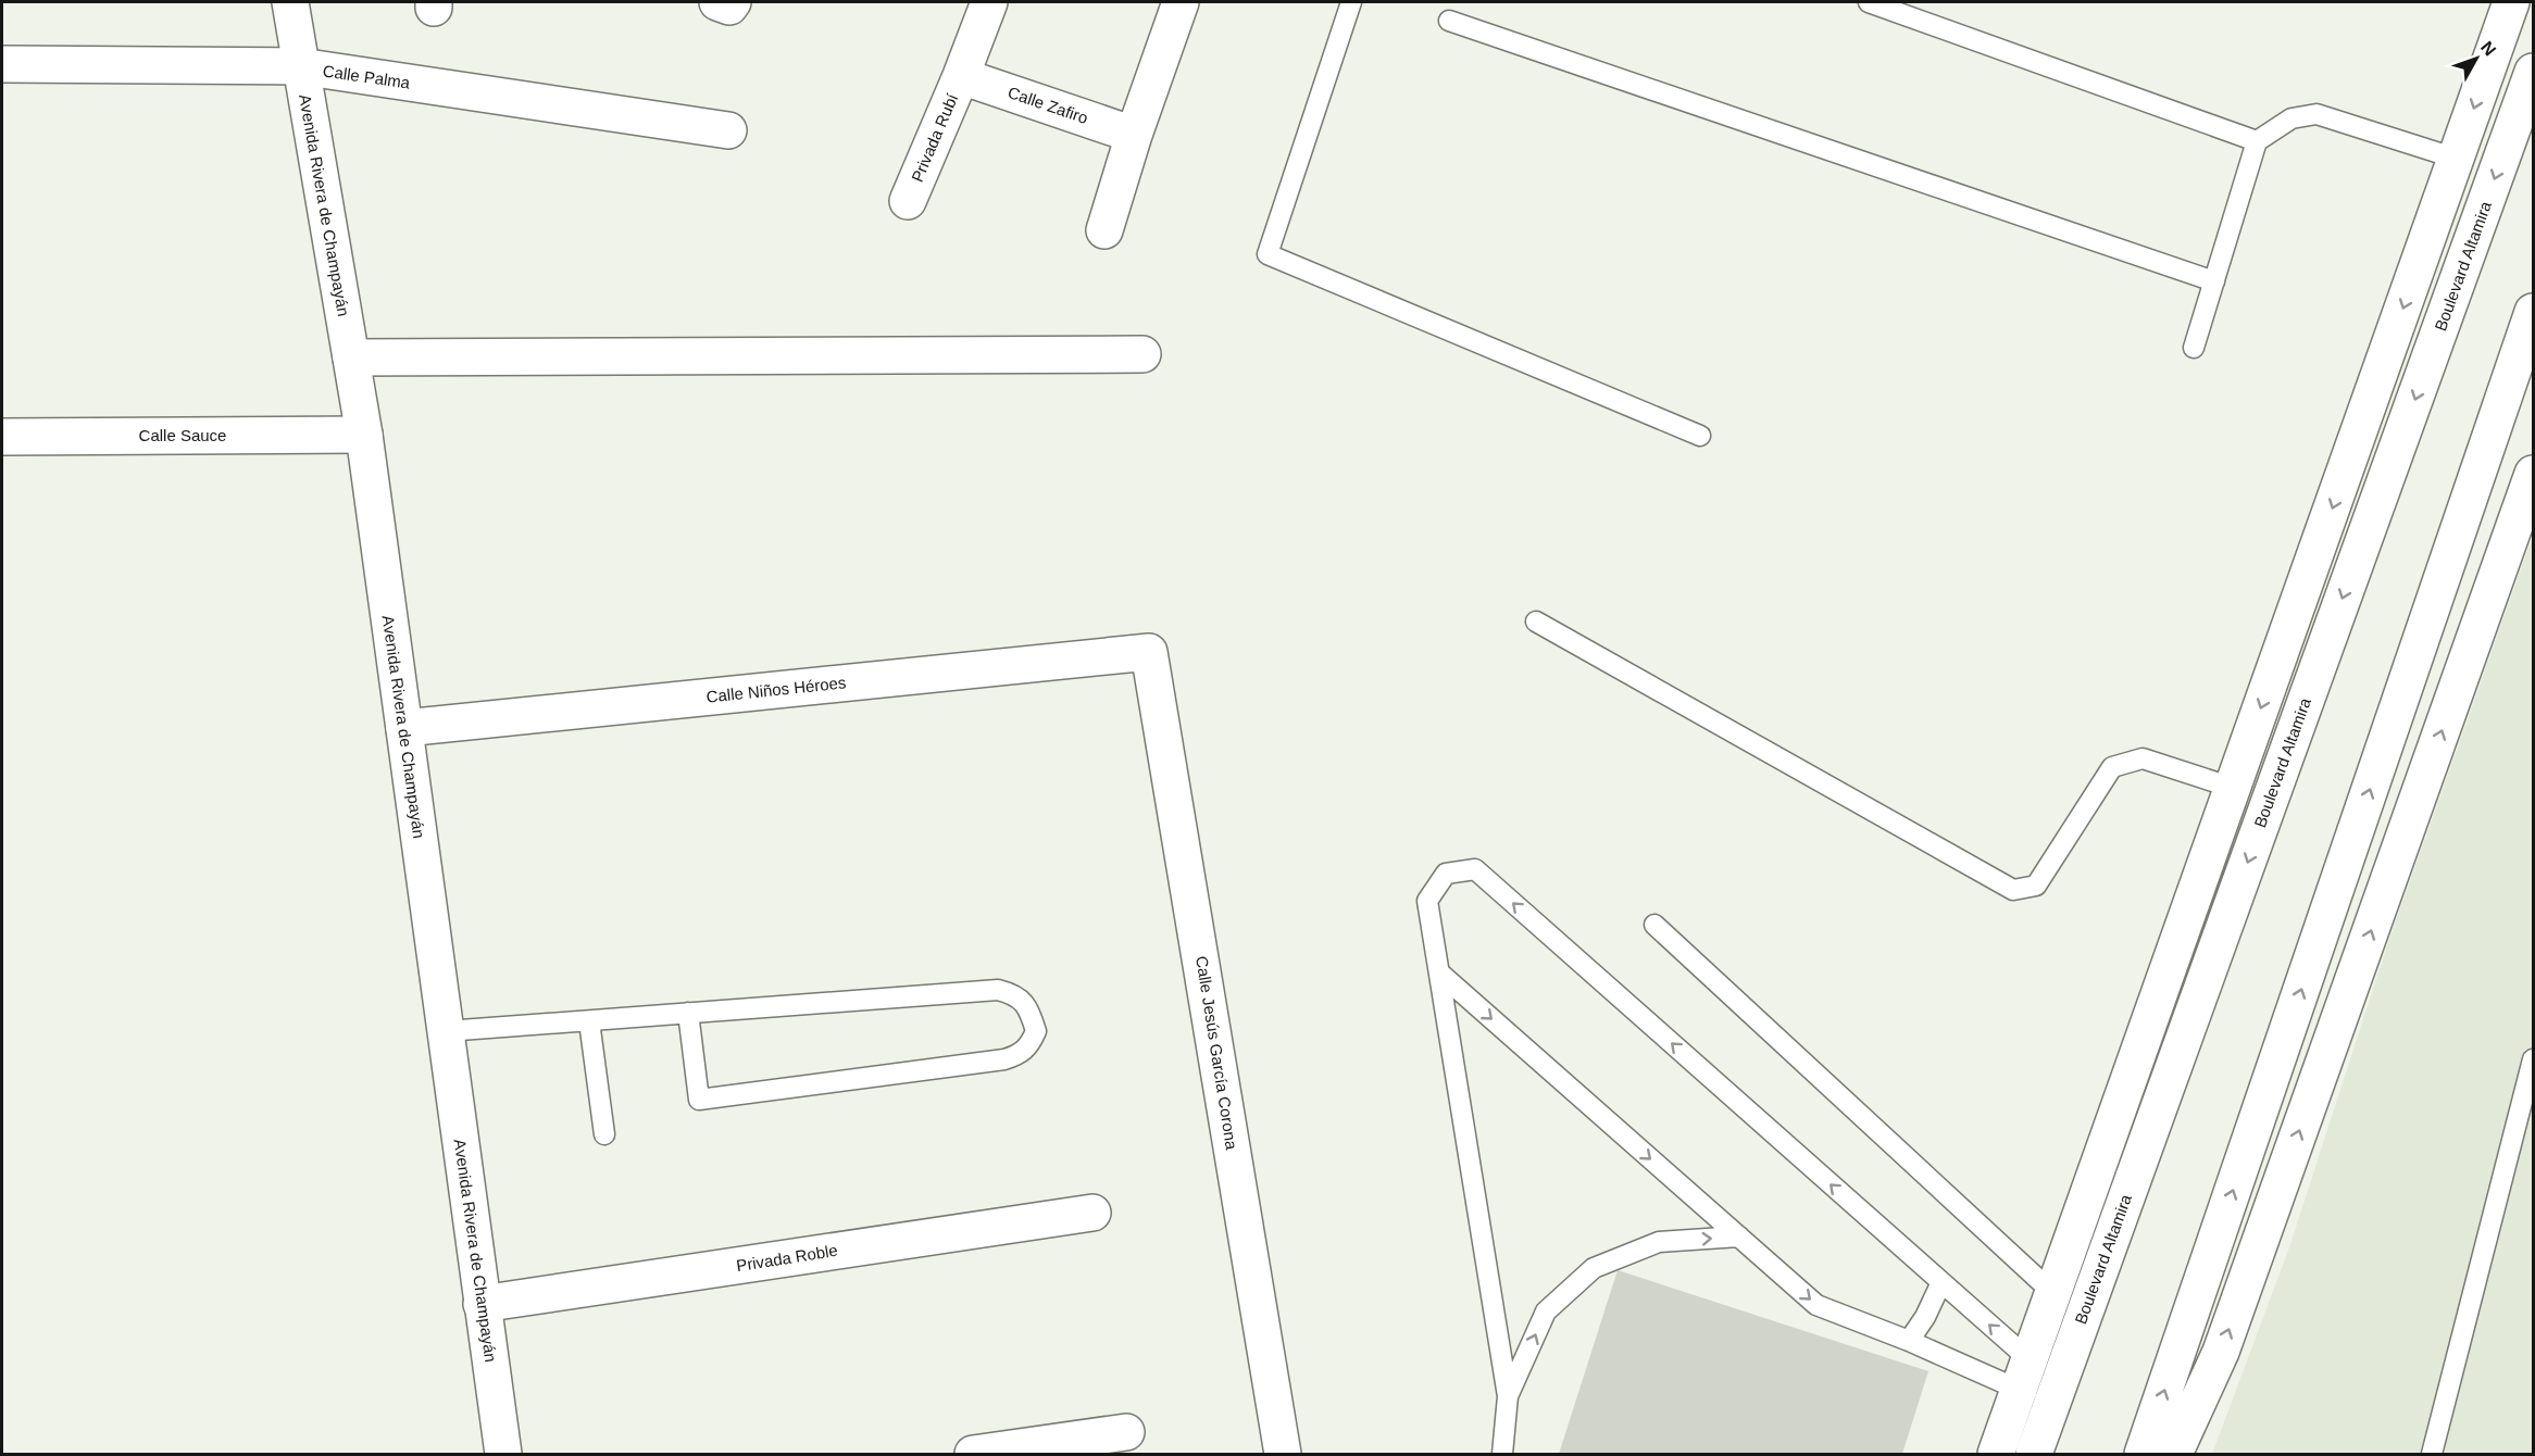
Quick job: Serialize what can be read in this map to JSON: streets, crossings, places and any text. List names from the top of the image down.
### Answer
{
  "streets": {
    "street": [
      "Calle Palma",
      "Calle Zafiro",
      "Privada Rubí",
      "Avenida Rivera de Champayán",
      "Boulevard Altamira",
      "Calle Sauce",
      "Calle Niños Héroes",
      "Calle Jesús García Corona",
      "Privada Roble"
    ]
  },
  "crossings": [
    ["Calle Palma", "Avenida Rivera de Champayán"],
    ["Calle Zafiro", "Privada Rubí"],
    ["Avenida Rivera de Champayán", "Calle Sauce"],
    ["Avenida Rivera de Champayán", "Calle Niños Héroes"],
    ["Avenida Rivera de Champayán", "Privada Roble"],
    ["Calle Niños Héroes", "Calle Jesús García Corona"]
  ],
  "north": "top right"
}
